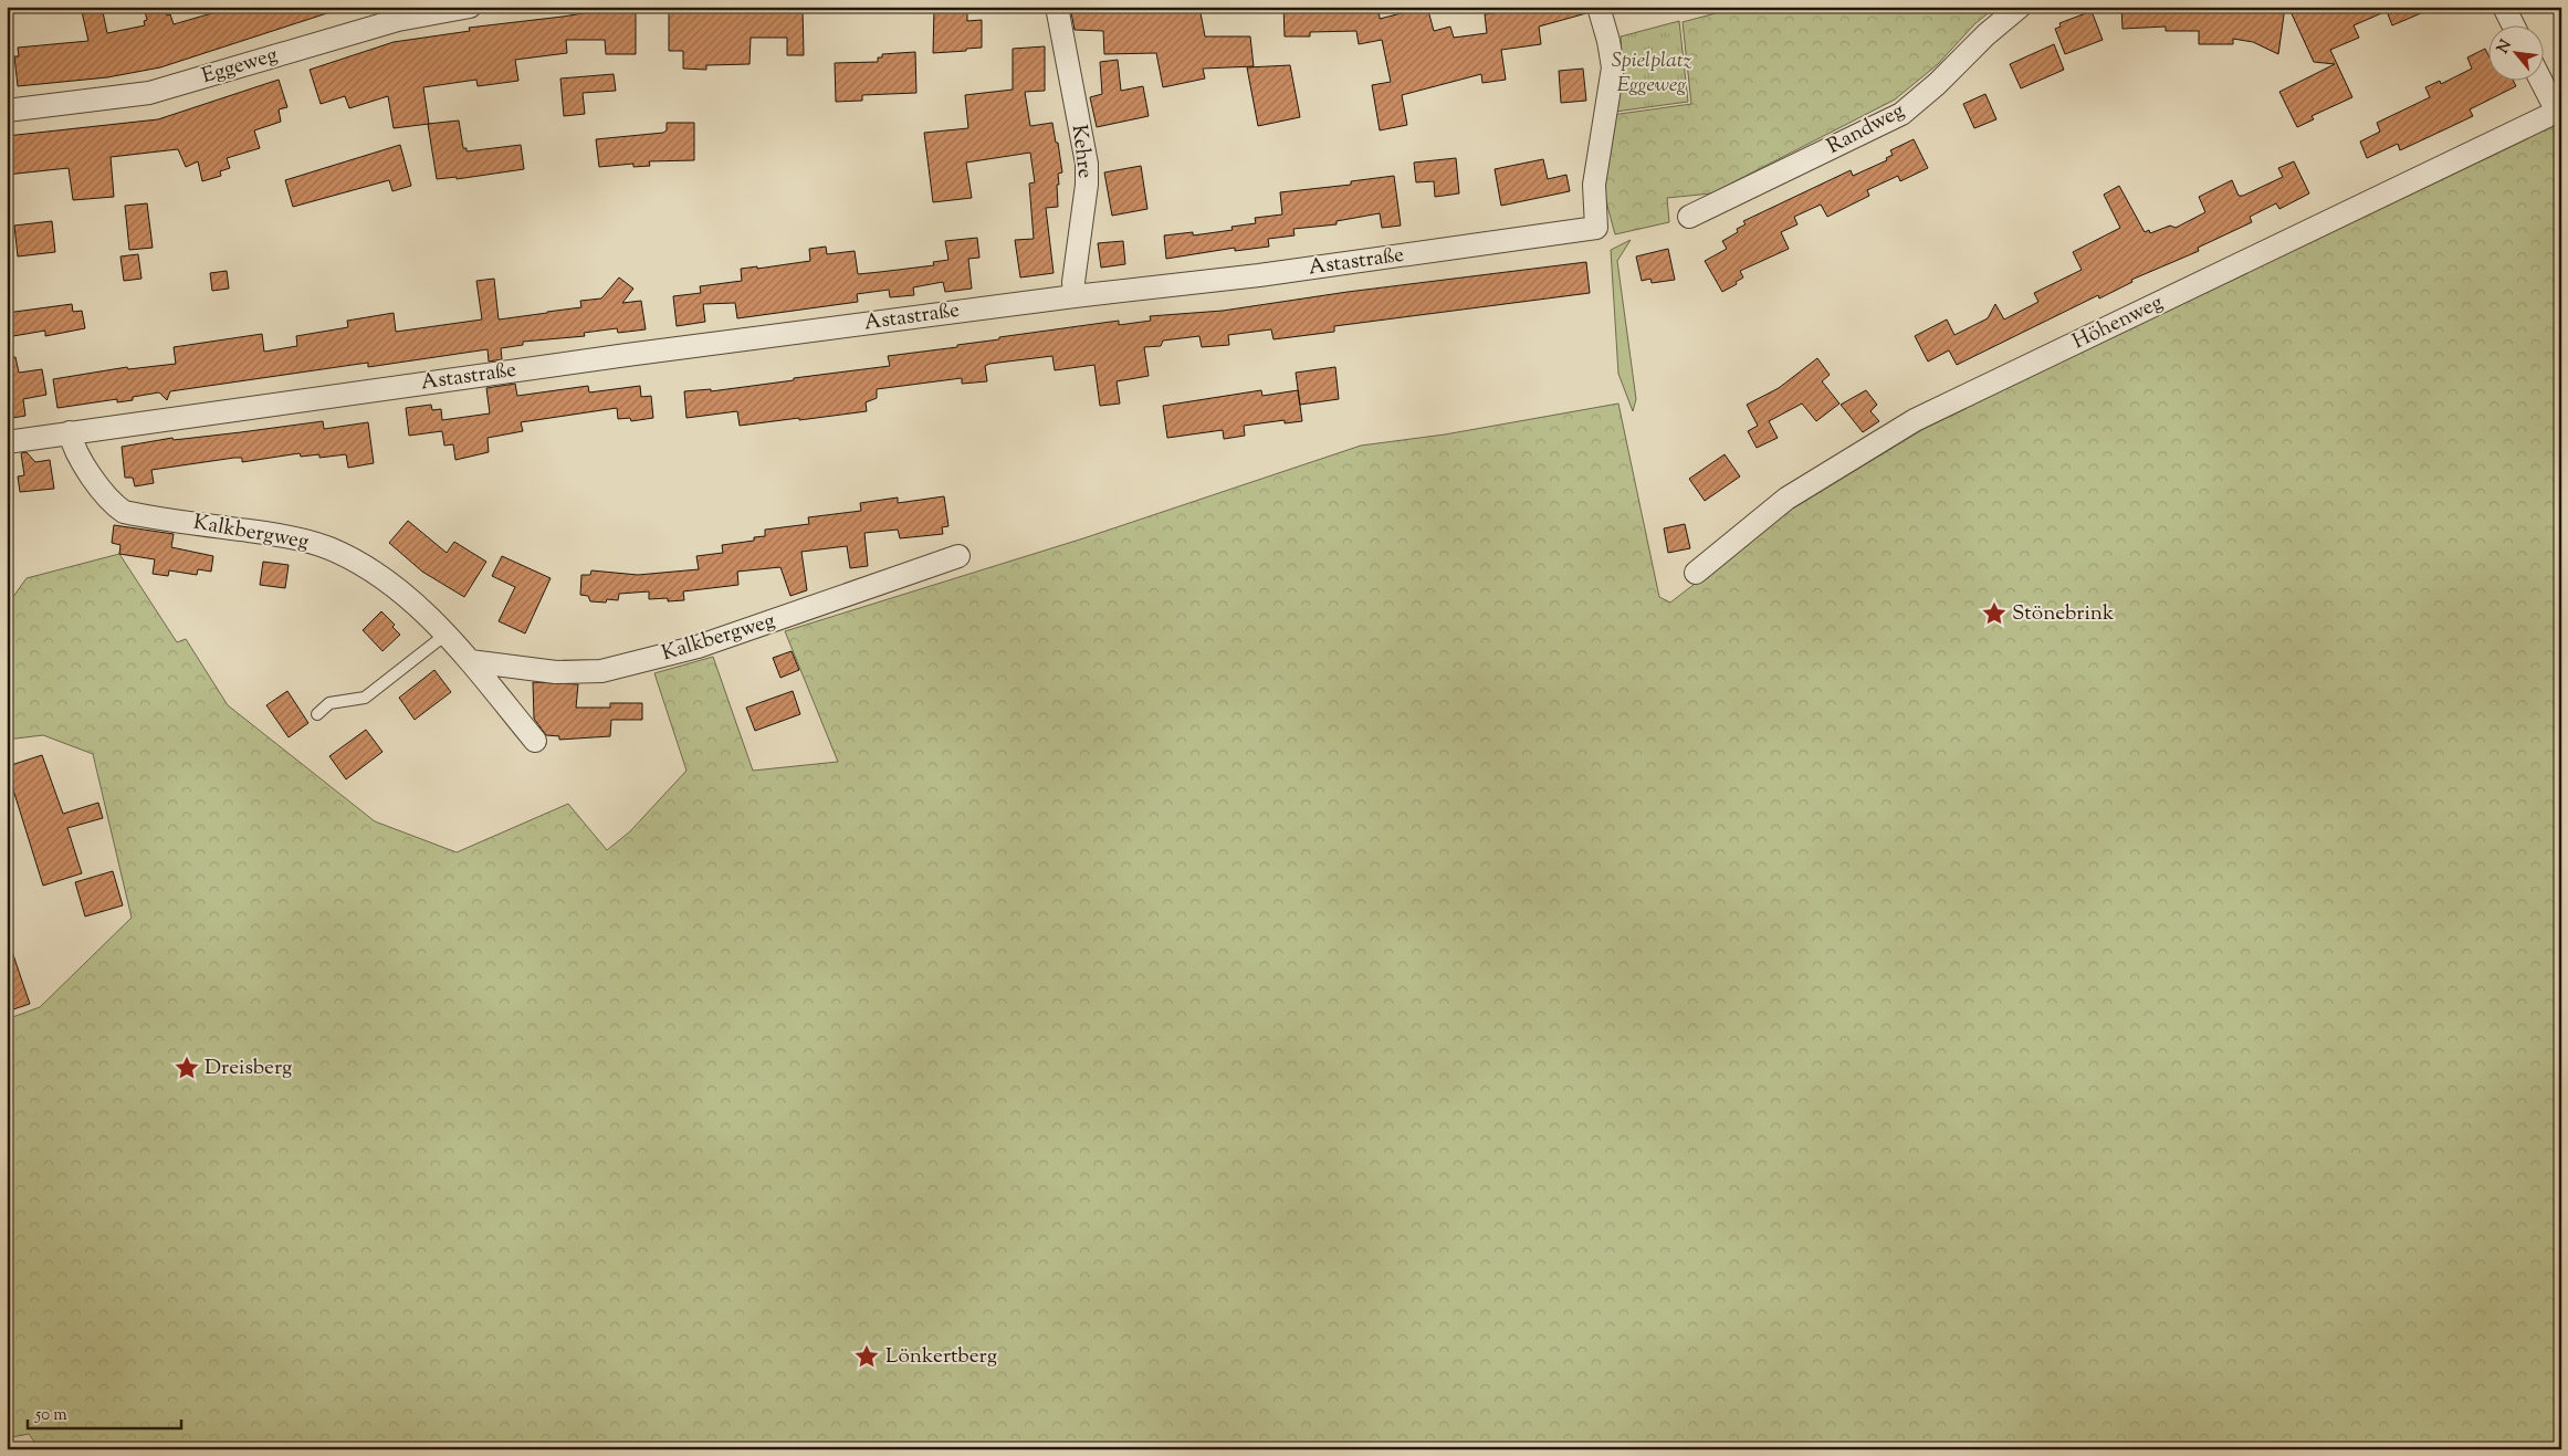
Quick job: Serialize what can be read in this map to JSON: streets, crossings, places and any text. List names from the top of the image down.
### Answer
{
  "streets": {
    "street": [
      "Eggeweg",
      "Randweg",
      "Kehre",
      "Astastraße",
      "Höhenweg",
      "Kalkbergweg"
    ]
  },
  "crossings": [
    ["Kehre", "Astastraße"],
    ["Astastraße", "Kalkbergweg"]
  ],
  "parks": ["Spielplatz Eggeweg"],
  "places": {
    "place": ["Stönebrink", "Dreisberg", "Lönkertberg"]
  },
  "scale_bar": "50 m",
  "north": "top left"
}
